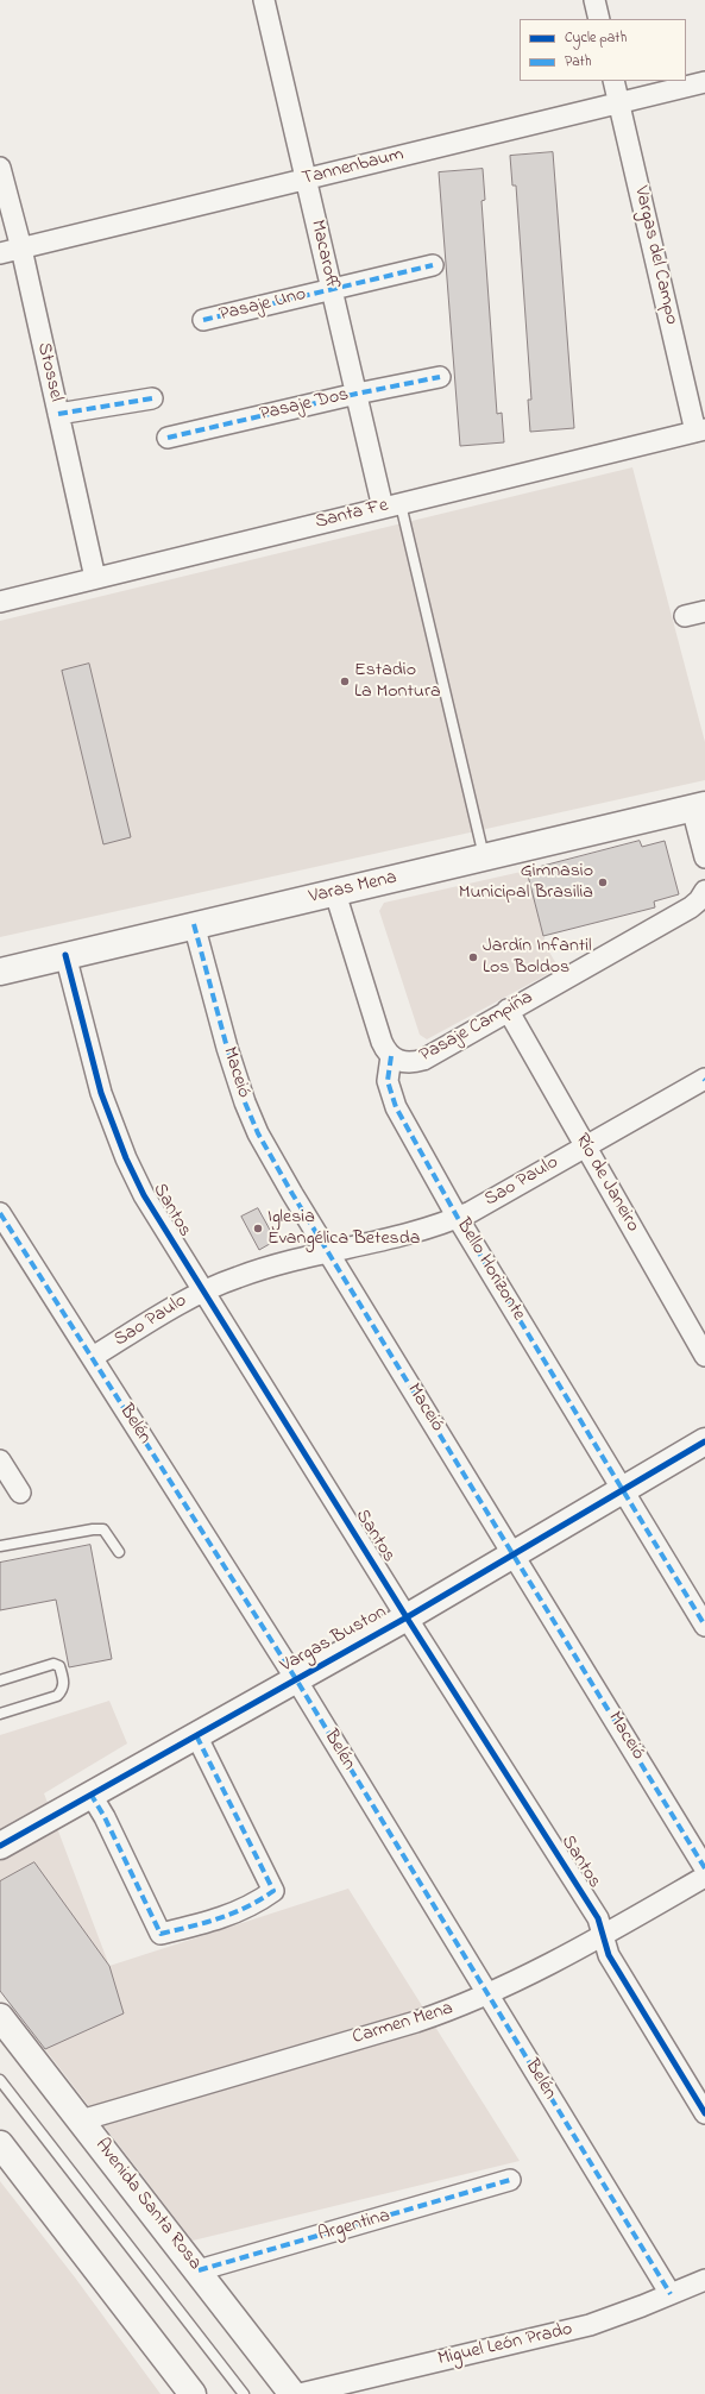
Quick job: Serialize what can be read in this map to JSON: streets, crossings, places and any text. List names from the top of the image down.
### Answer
{
  "streets": {
    "street": [
      "Tannenbaum",
      "Macaroff",
      "Vargas del Campo",
      "Pasaje Uno",
      "Stossel",
      "Pasaje Dos",
      "Santa Fe",
      "Varas Mena",
      "Pasaje Campiña",
      "Maceió",
      "Sao Paulo",
      "Río de Janeiro",
      "Santos",
      "Bello Horizonte",
      "Belén",
      "Vargas Buston",
      "Carmen Mena",
      "Avenida Santa Rosa",
      "Argentina",
      "Miguel León Prado"
    ]
  },
  "crossings": [
    ["Tannenbaum", "Macaroff"],
    ["Tannenbaum", "Vargas del Campo"],
    ["Tannenbaum", "Stossel"],
    ["Macaroff", "Pasaje Uno"],
    ["Macaroff", "Pasaje Dos"],
    ["Macaroff", "Santa Fe"],
    ["Vargas del Campo", "Santa Fe"],
    ["Stossel", "Santa Fe"],
    ["Varas Mena", "Maceió"],
    ["Varas Mena", "Santos"],
    ["Pasaje Campiña", "Río de Janeiro"],
    ["Pasaje Campiña", "Bello Horizonte"],
    ["Maceió", "Sao Paulo"],
    ["Maceió", "Vargas Buston"],
    ["Sao Paulo", "Río de Janeiro"],
    ["Sao Paulo", "Santos"],
    ["Sao Paulo", "Bello Horizonte"],
    ["Sao Paulo", "Belén"],
    ["Santos", "Vargas Buston"],
    ["Santos", "Carmen Mena"],
    ["Bello Horizonte", "Vargas Buston"],
    ["Belén", "Vargas Buston"],
    ["Belén", "Carmen Mena"],
    ["Belén", "Miguel León Prado"],
    ["Carmen Mena", "Avenida Santa Rosa"],
    ["Avenida Santa Rosa", "Argentina"]
  ],
  "places": [
    "Estadio La Montura",
    "Gimnasio Municipal Brasilia",
    "Jardín Infantil Los Boldos",
    "Iglesia Evangélica Betesda"
  ],
  "legend": ["Cycle path", "Path"]
}
